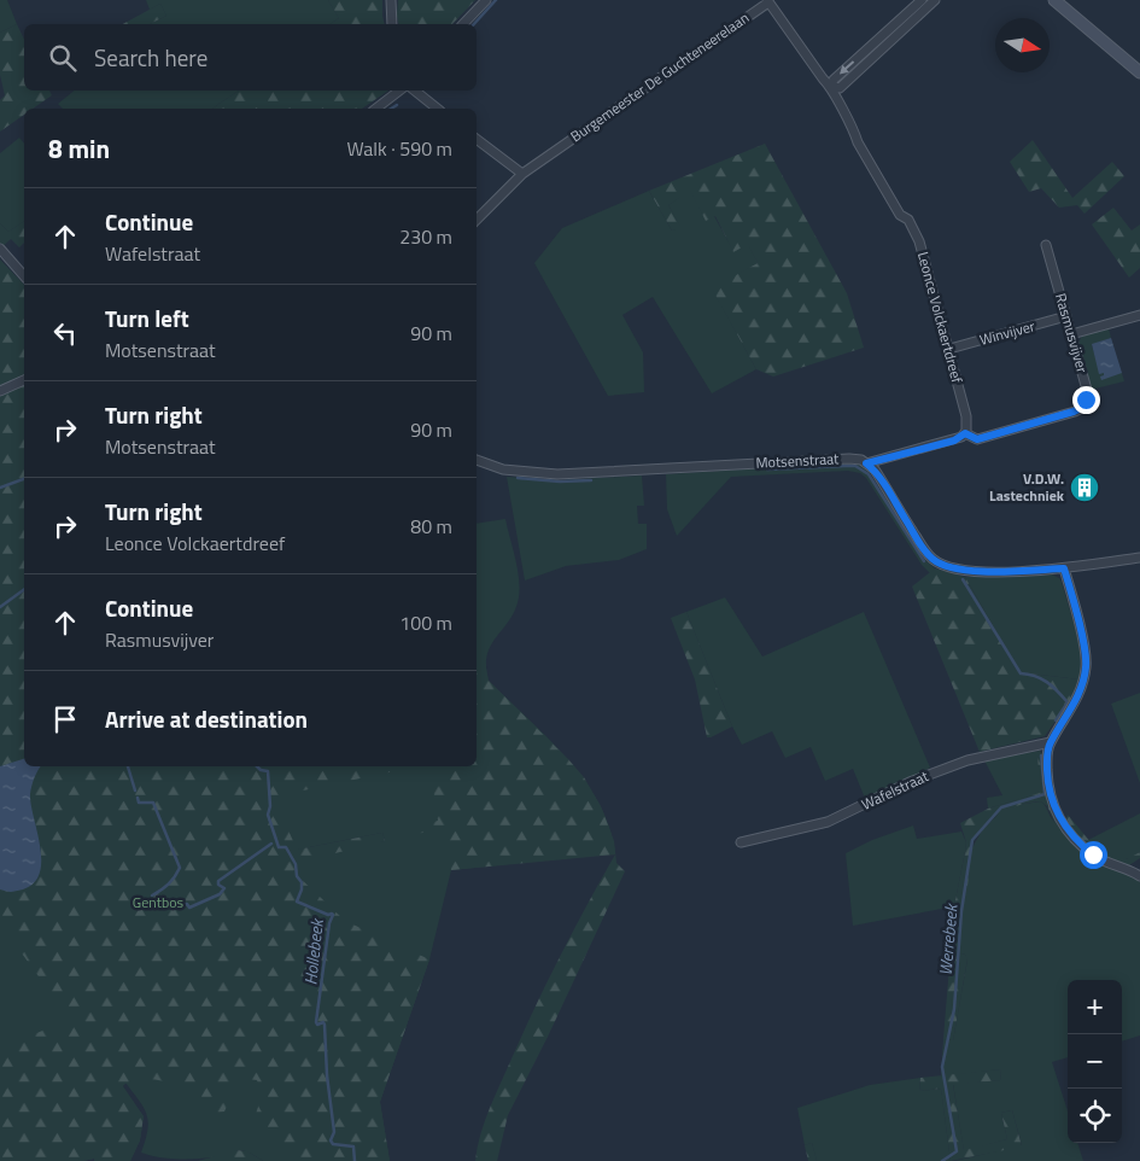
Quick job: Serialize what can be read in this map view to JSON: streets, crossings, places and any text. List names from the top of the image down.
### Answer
{
  "streets": {
    "street": [
      "Burgemeester De Guchteneerelaan",
      "Leonce Volckaertdreef",
      "Winvijver",
      "Rasmusvijver",
      "Motsenstraat",
      "Wafelstraat"
    ]
  },
  "crossings": [
    ["Burgemeester De Guchteneerelaan", "Leonce Volckaertdreef"],
    ["Leonce Volckaertdreef", "Winvijver"],
    ["Leonce Volckaertdreef", "Rasmusvijver"],
    ["Winvijver", "Rasmusvijver"]
  ],
  "water": ["Werrebeek", "Hollebeek"],
  "parks": ["Gentbos"],
  "places": {
    "building": ["V.D.W. Lastechniek"]
  },
  "north": "right",
  "page": {
    "search": "Search here",
    "heading": ["8 min", "Walk · 590 m"],
    "list": [
      ["Continue", "Wafelstraat", "230 m"],
      ["Turn left", "Motsenstraat", "90 m"],
      ["Turn right", "Motsenstraat", "90 m"],
      ["Turn right", "Leonce Volckaertdreef", "80 m"],
      ["Continue", "Rasmusvijver", "100 m"],
      "Arrive at destination"
    ],
    "map_buttons": ["+", "−"]
  }
}
